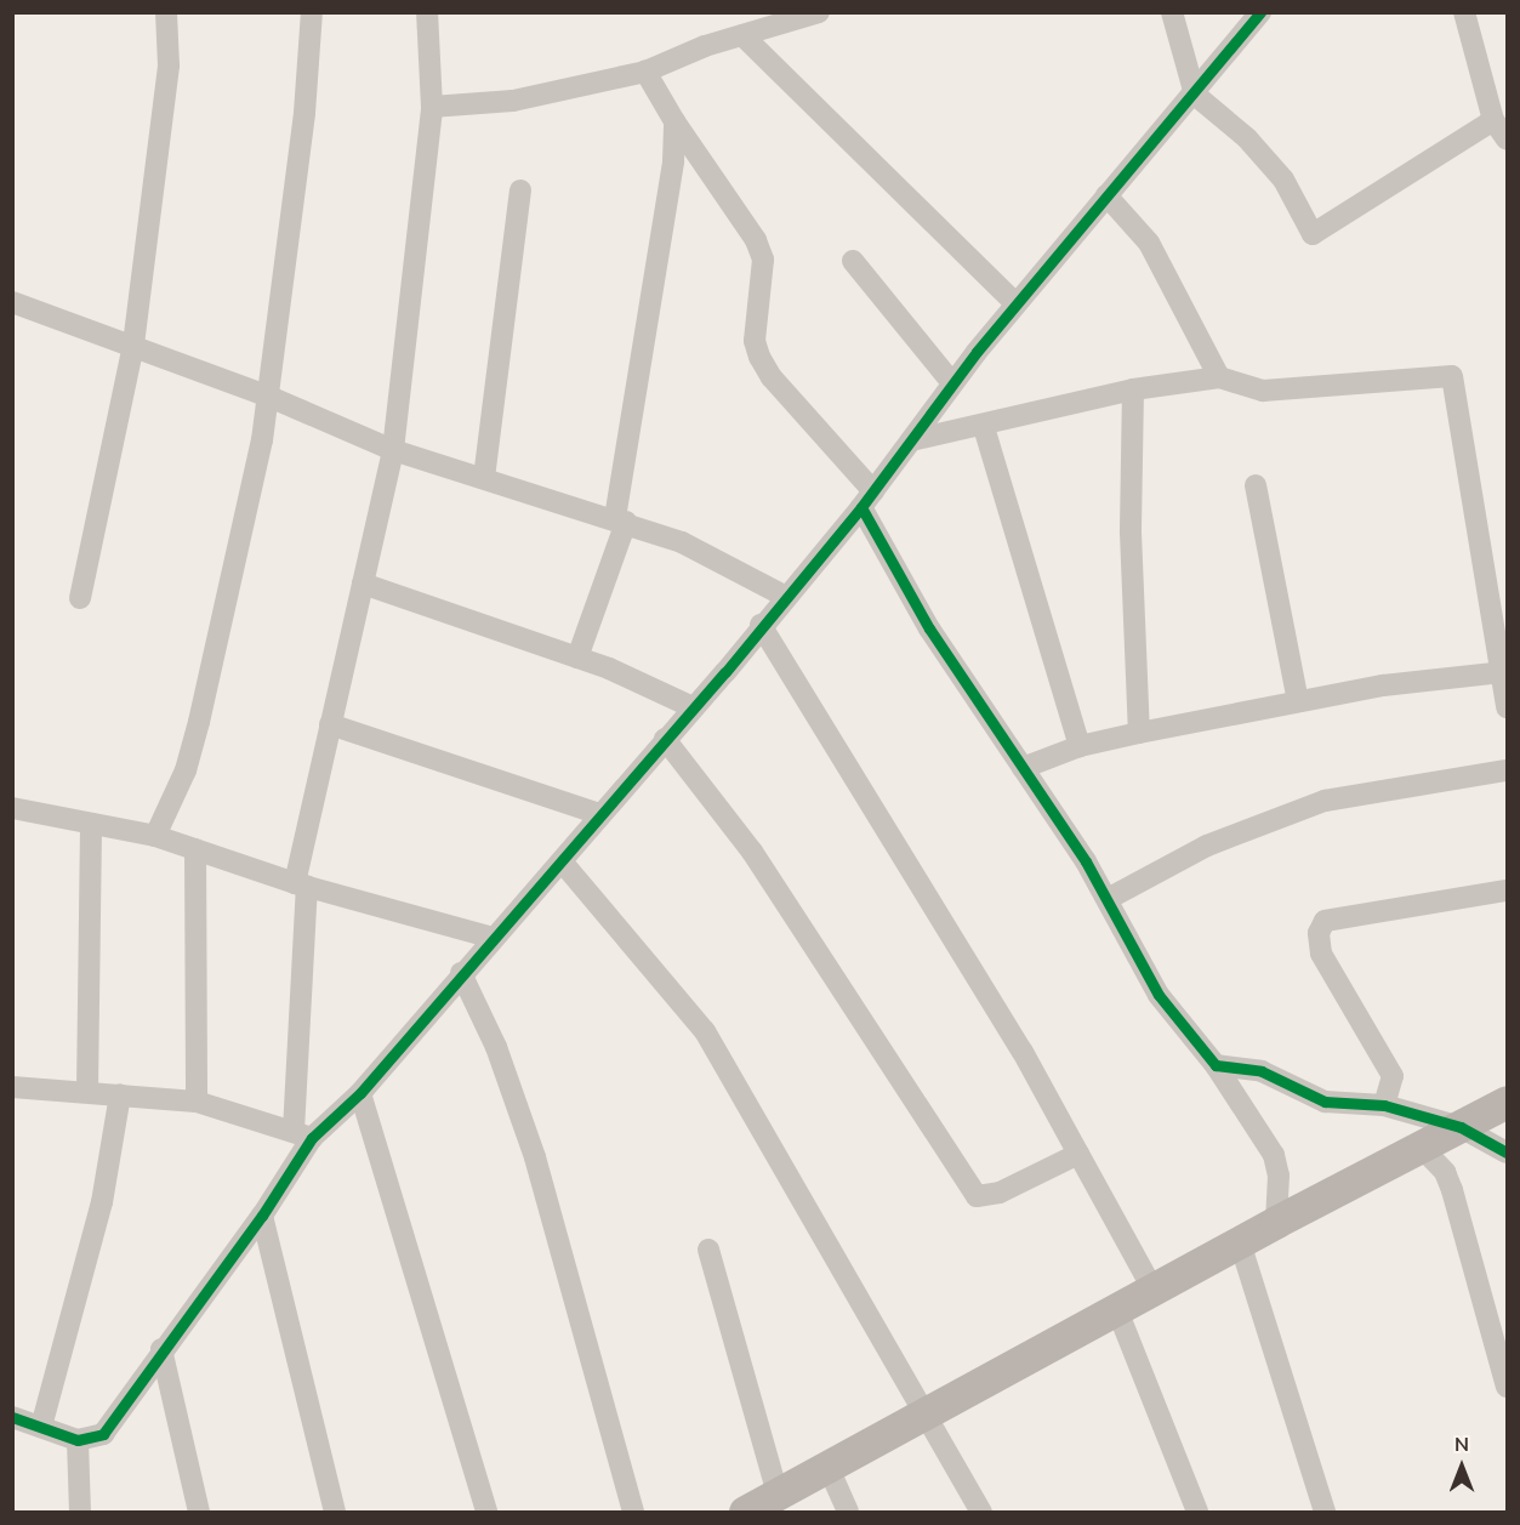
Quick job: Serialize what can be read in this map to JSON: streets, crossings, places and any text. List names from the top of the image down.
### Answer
{
  "north": "top"
}
